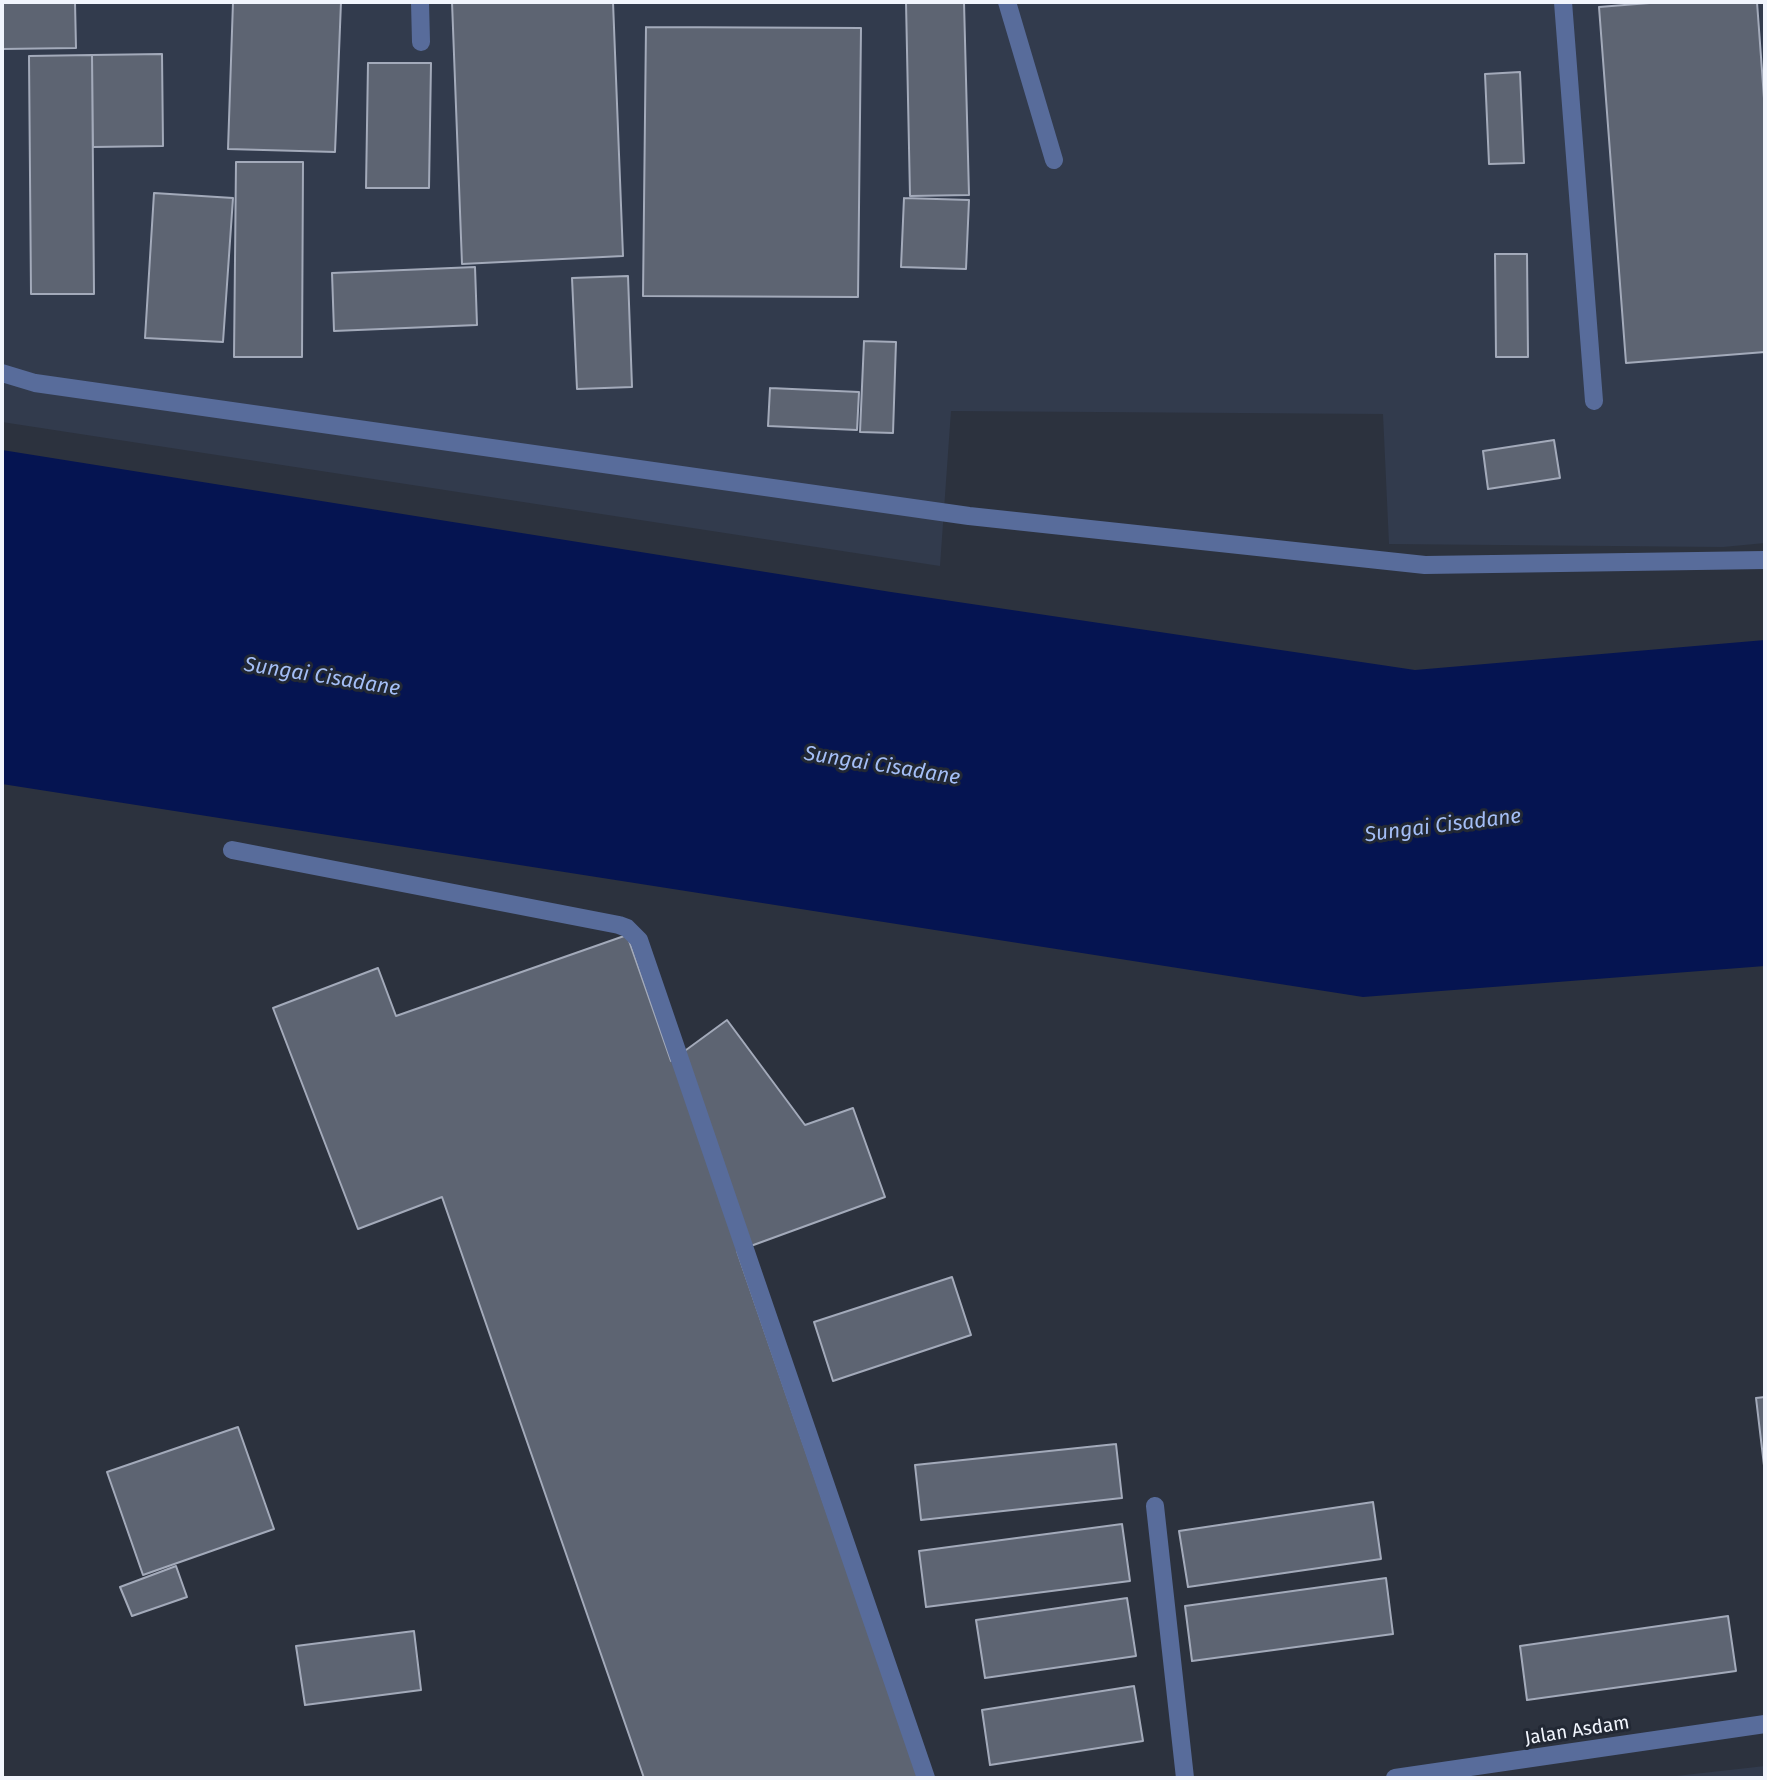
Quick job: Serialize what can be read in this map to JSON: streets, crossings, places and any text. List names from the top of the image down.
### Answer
{
  "streets": {
    "lane": ["Jalan Asdam"]
  },
  "water": ["Sungai Cisadane"]
}
